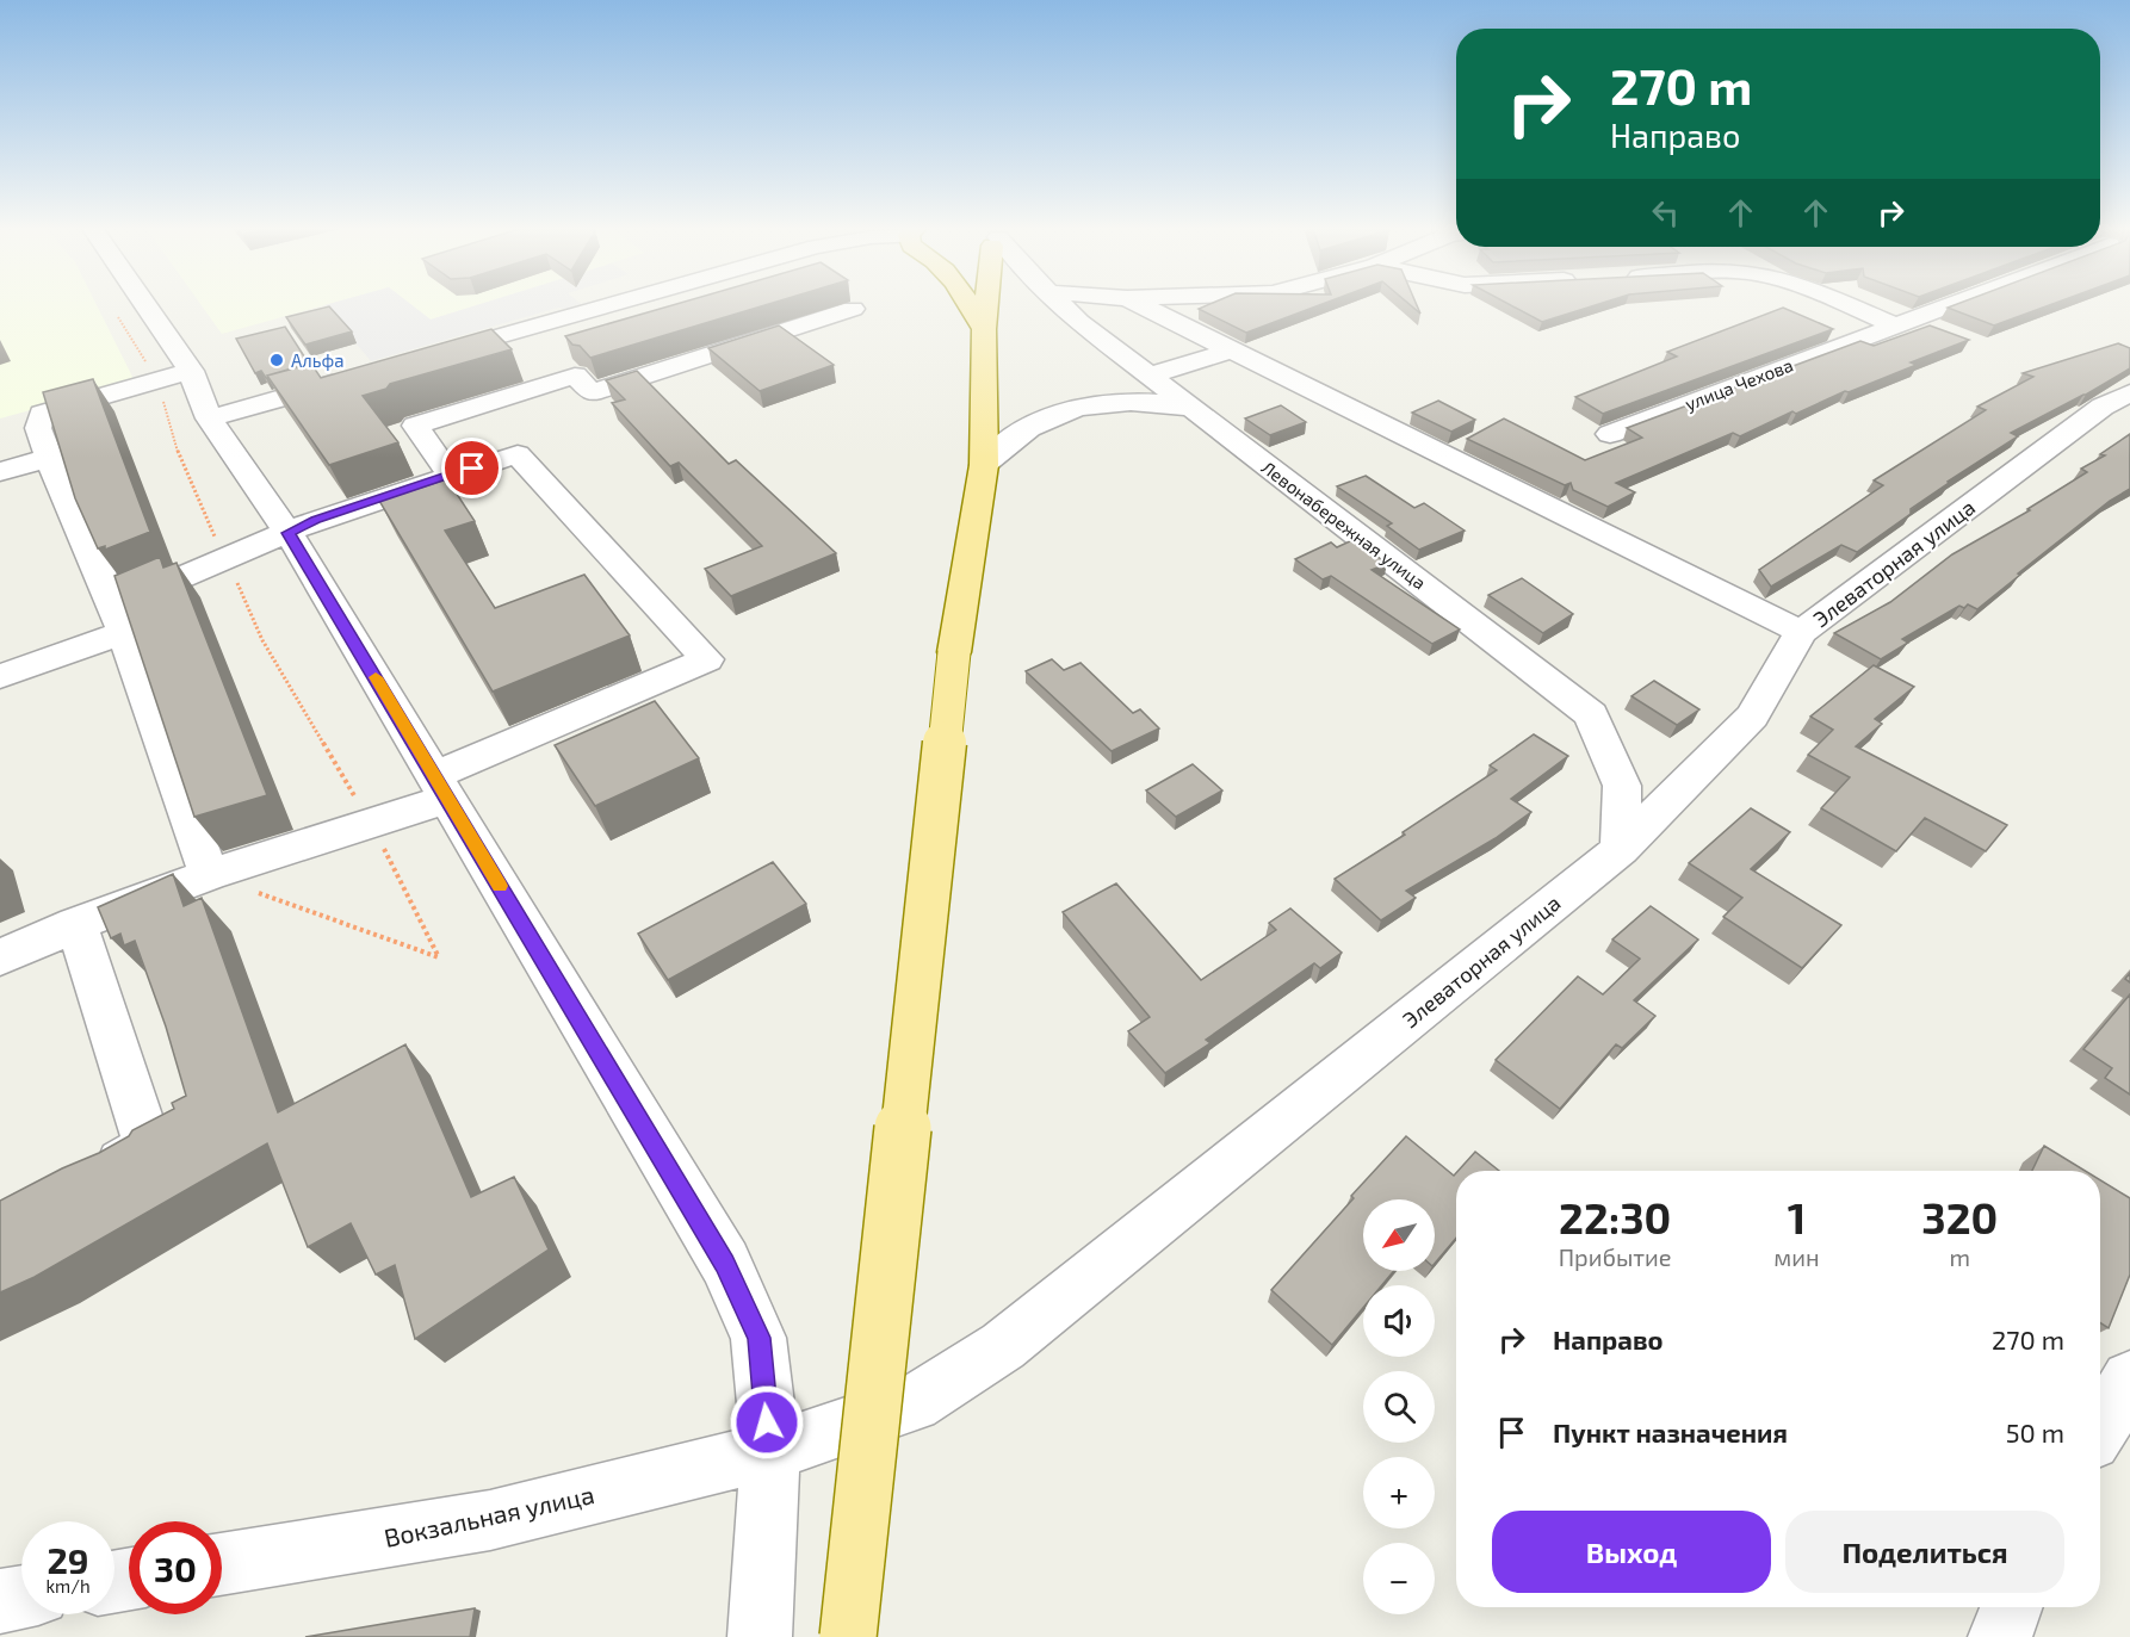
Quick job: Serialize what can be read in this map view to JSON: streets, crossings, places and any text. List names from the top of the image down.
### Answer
{
  "streets": {
    "street": [
      "улица Чехова",
      "Левонабережная улица",
      "Элеваторная улица",
      "Вокзальная улица"
    ]
  },
  "crossings": [
    ["Левонабережная улица", "Элеваторная улица"],
    ["Элеваторная улица", "Вокзальная улица"]
  ],
  "places": ["Альфа"],
  "north": "bottom left",
  "page": {
    "turn": ["270 m", "Направо"],
    "eta": [
      "22:30",
      "Прибытие",
      "1",
      "мин",
      "320",
      "m"
    ],
    "map_buttons": ["+", "−"],
    "list": [
      {
        "name": "Направо",
        "value": "270 m"
      },
      {
        "name": "Пункт назначения",
        "value": "50 m"
      }
    ],
    "buttons": ["Выход", "Поделиться"],
    "speed": "29 km/h",
    "limit": "30"
  }
}
